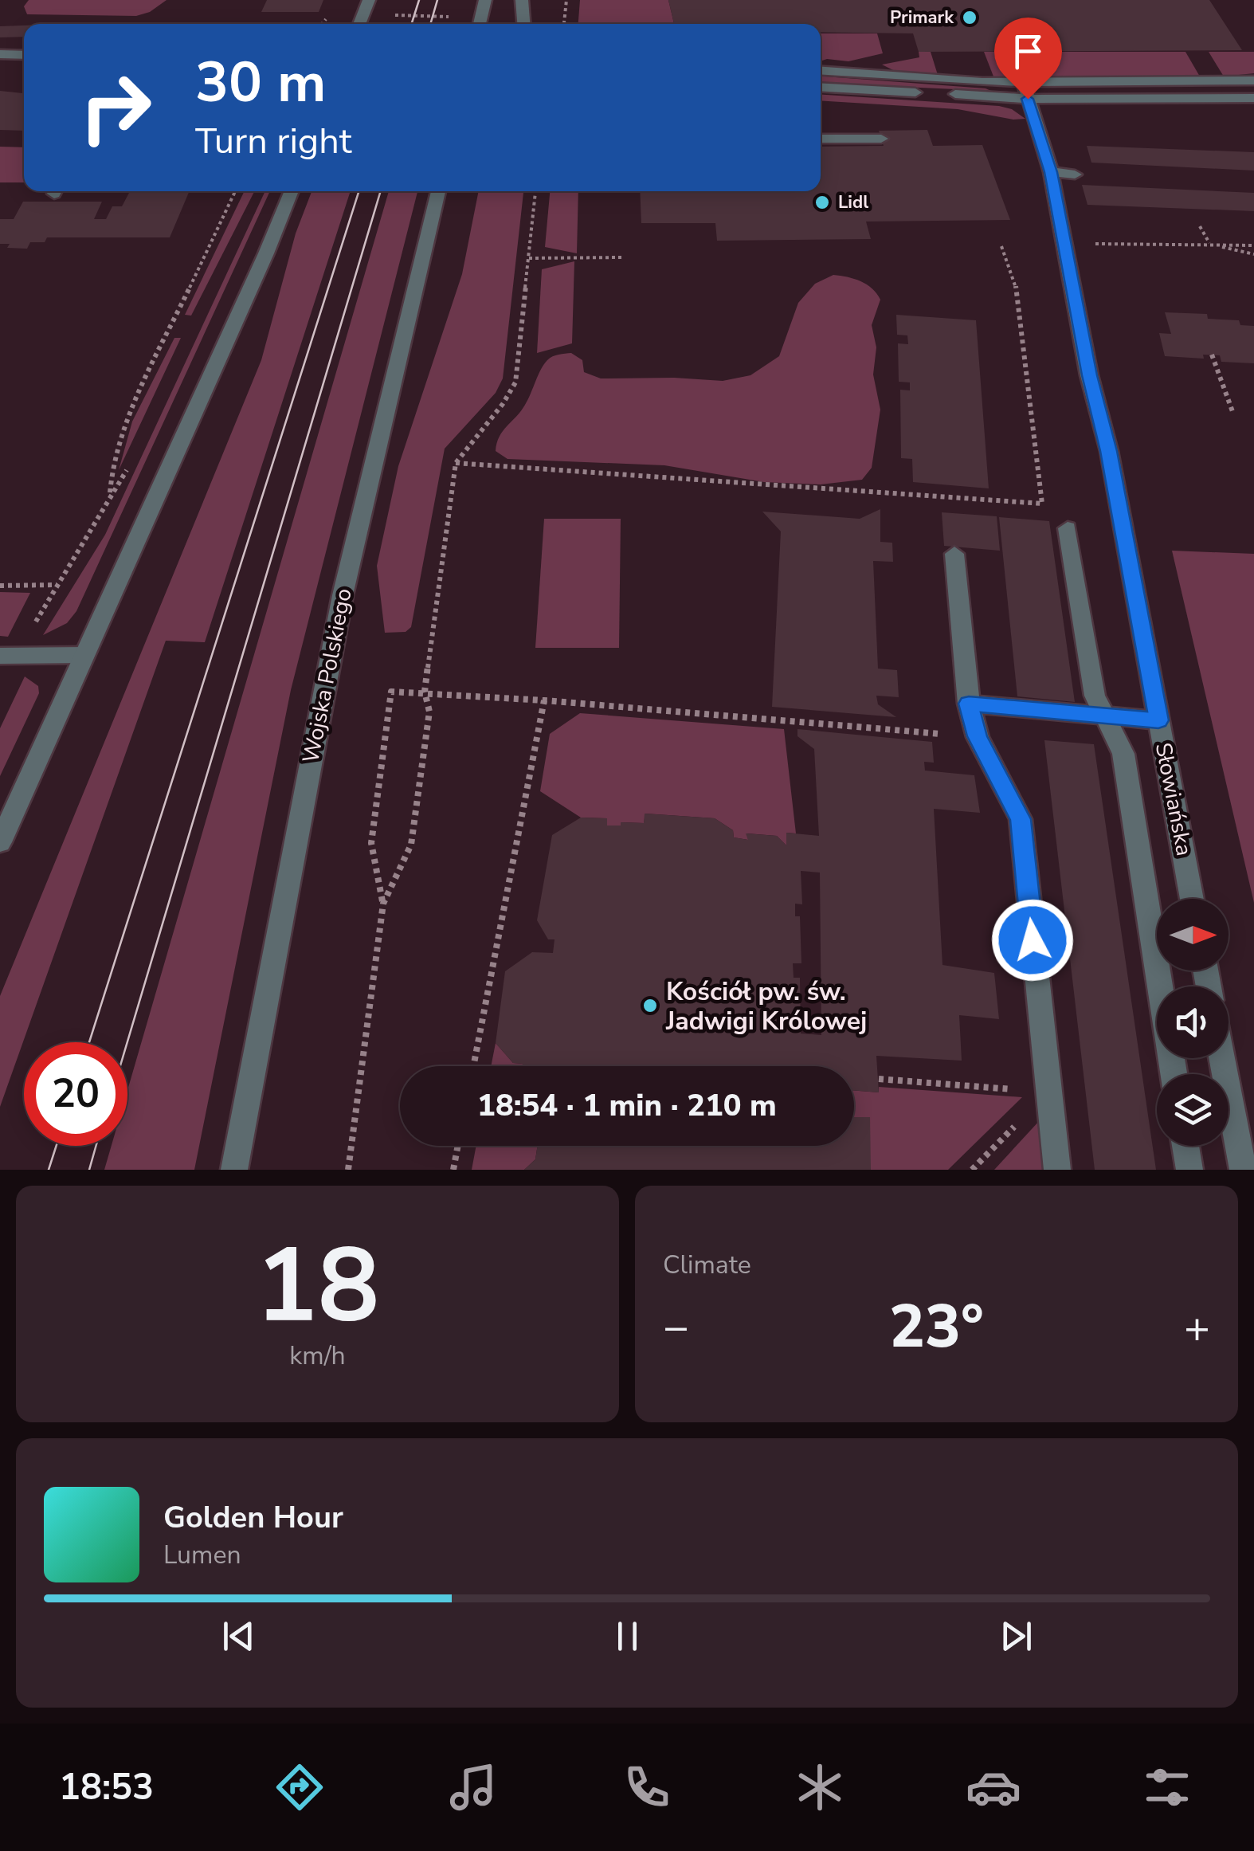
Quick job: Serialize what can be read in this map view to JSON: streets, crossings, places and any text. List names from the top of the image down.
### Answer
{
  "streets": {
    "street": ["Wojska Polskiego", "Słowiańska"]
  },
  "places": ["Primark", "Lidl", "Kościół pw. św. Jadwigi Królowej"],
  "north": "right",
  "page": {
    "turn": ["30 m", "Turn right"],
    "limit": "20",
    "trip": "18:54 · 1 min · 210 m",
    "tile": [
      ["18", "km/h"],
      "Climate"
    ],
    "heat": ["−", "23°", "+"],
    "song": ["Golden Hour", "Lumen"],
    "tabs": "18:53"
  }
}
